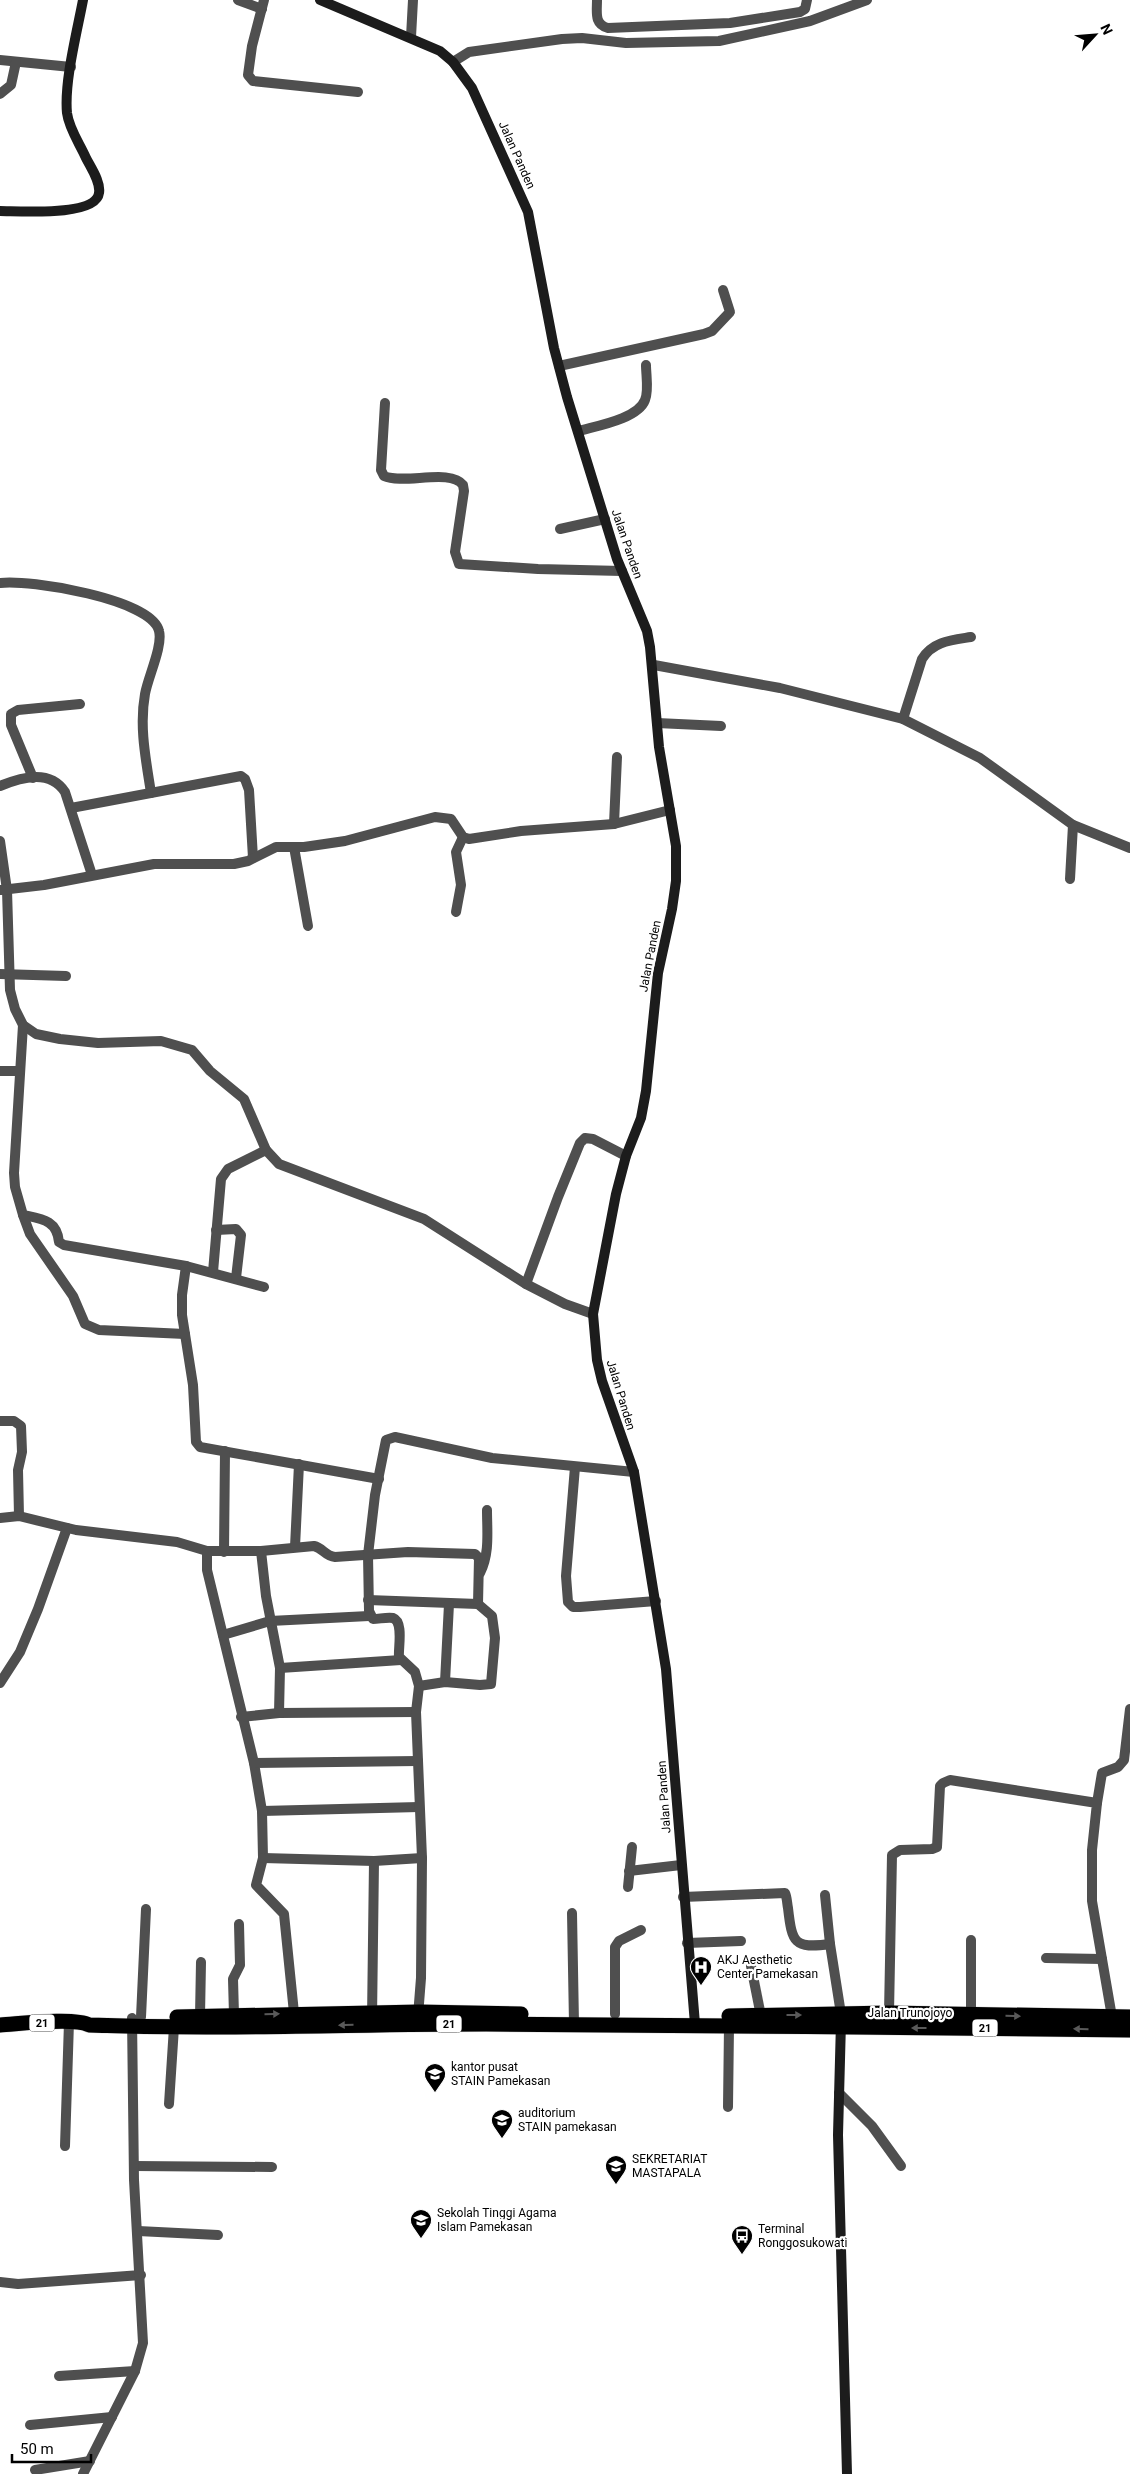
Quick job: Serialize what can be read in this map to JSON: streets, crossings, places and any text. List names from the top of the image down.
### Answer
{
  "streets": {
    "highway": ["Jalan Trunojoyo", "21"],
    "street": ["Jalan Panden"]
  },
  "crossings": [
    ["Jalan Panden", "21"],
    ["Jalan Trunojoyo", "21"]
  ],
  "places": {
    "hospital": ["AKJ Aesthetic Center Pamekasan"],
    "school or university": [
      "kantor pusat STAIN Pamekasan",
      "auditorium STAIN pamekasan",
      "SEKRETARIAT MASTAPALA",
      "Sekolah Tinggi Agama Islam Pamekasan"
    ],
    "bus stop": ["Terminal Ronggosukowati"]
  },
  "scale_bar": "50 m",
  "north": "top right"
}
